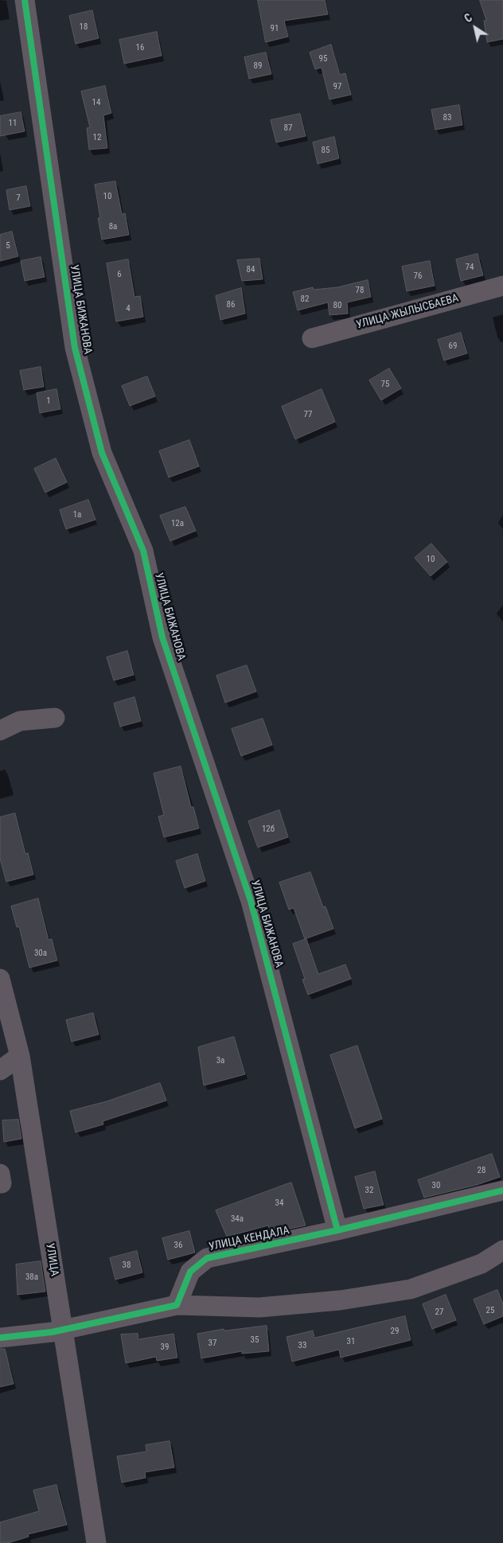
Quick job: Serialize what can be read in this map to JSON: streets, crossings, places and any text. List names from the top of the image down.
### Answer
{
  "streets": {
    "street": [
      "УЛИЦА БИЖАНОВА",
      "УЛИЦА ЖЫЛЫСБАЕВА",
      "УЛИЦА КЕНДАЛА",
      "УЛИЦА"
    ]
  },
  "crossings": [
    ["УЛИЦА БИЖАНОВА", "УЛИЦА КЕНДАЛА"]
  ],
  "house_numbers": [
    "18",
    "91",
    "16",
    "95",
    "89",
    "97",
    "14",
    "83",
    "11",
    "87",
    "12",
    "85",
    "10",
    "7",
    "8а",
    "5",
    "74",
    "84",
    "6",
    "76",
    "78",
    "82",
    "86",
    "80",
    "4",
    "69",
    "75",
    "1",
    "77",
    "1а",
    "12а",
    "10",
    "12б",
    "30а",
    "3а",
    "28",
    "30",
    "32",
    "34",
    "34а",
    "36",
    "38",
    "38а",
    "25",
    "27",
    "29",
    "35",
    "31",
    "37",
    "33",
    "39"
  ],
  "north": "top left"
}
